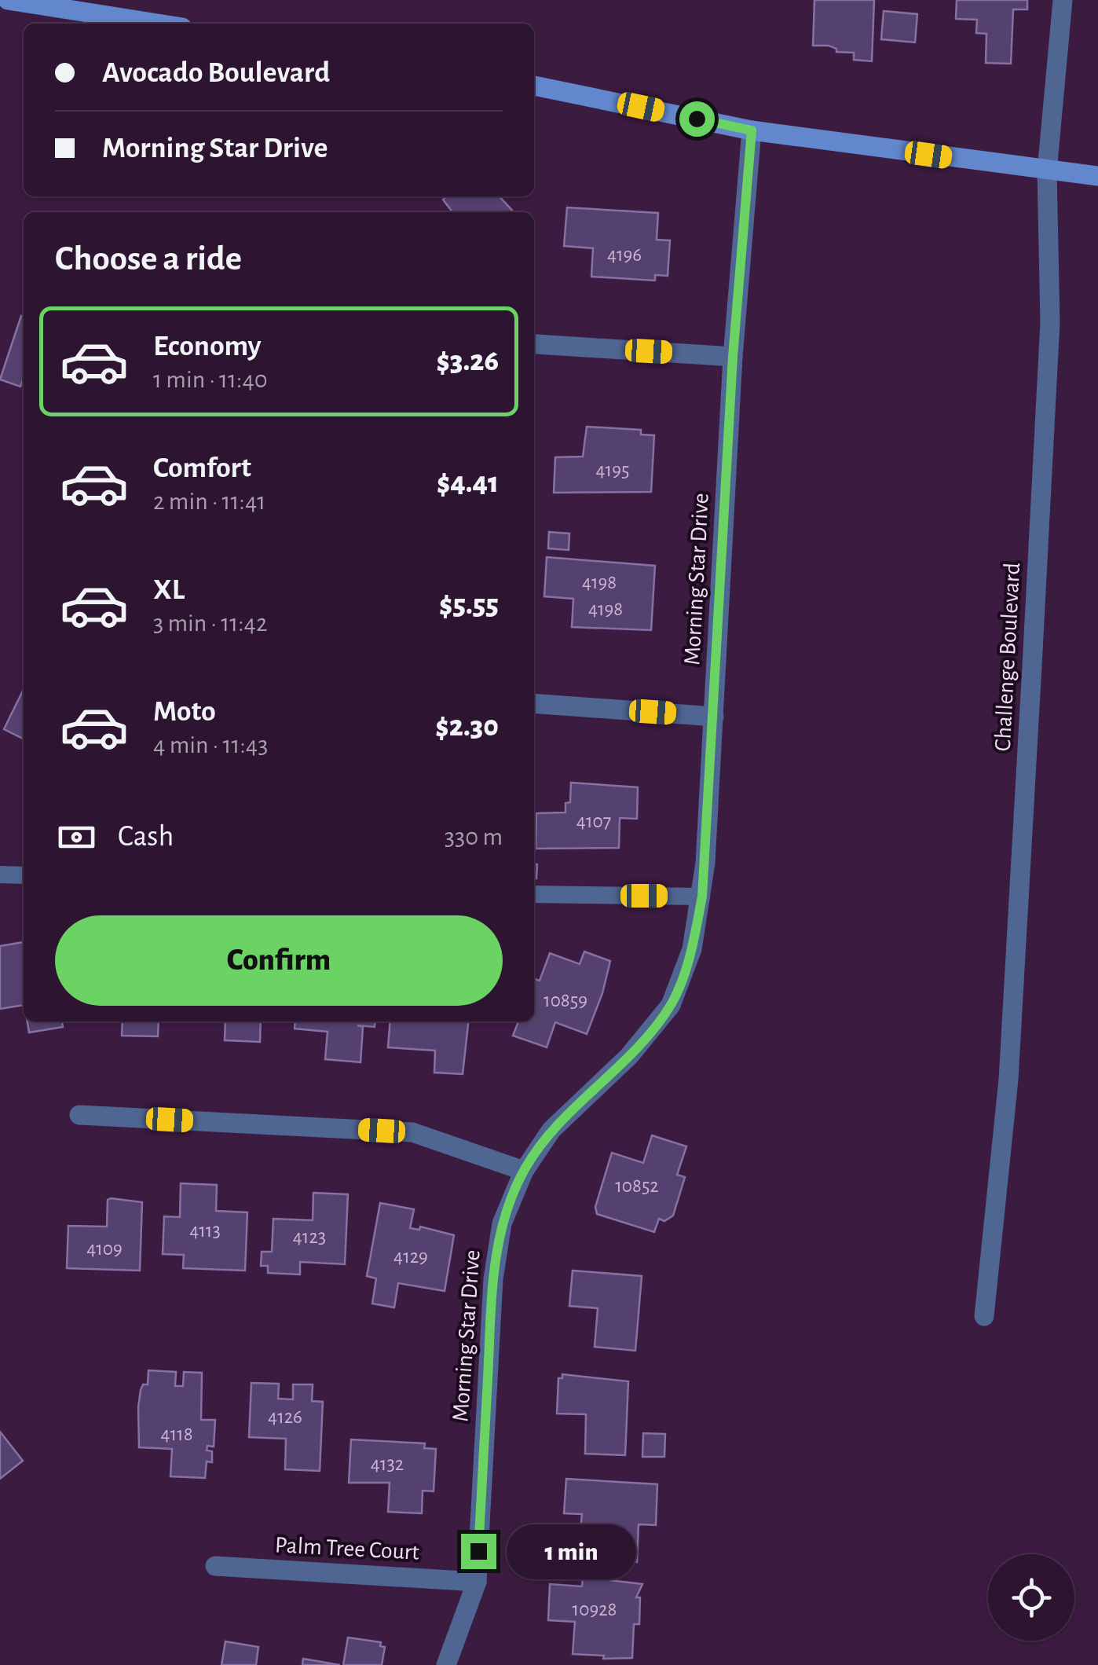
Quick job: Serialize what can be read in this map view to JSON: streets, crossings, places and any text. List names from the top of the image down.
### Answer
{
  "streets": {
    "street": ["Morning Star Drive", "Challenge Boulevard", "Palm Tree Court"]
  },
  "crossings": [
    ["Morning Star Drive", "Palm Tree Court"]
  ],
  "house_numbers": [
    "4196",
    "4195",
    "4198",
    "4198",
    "4107",
    "10859",
    "10852",
    "4113",
    "4123",
    "4109",
    "4129",
    "4126",
    "4118",
    "4132",
    "10928"
  ],
  "page": {
    "banner": ["Avocado Boulevard", "Morning Star Drive"],
    "heading": "Choose a ride",
    "list": [
      {
        "name": "Economy",
        "note": "1 min · 11:40",
        "value": "$3.26"
      },
      {
        "name": "Comfort",
        "note": "2 min · 11:41",
        "value": "$4.41"
      },
      {
        "name": "XL",
        "note": "3 min · 11:42",
        "value": "$5.55"
      },
      {
        "name": "Moto",
        "note": "4 min · 11:43",
        "value": "$2.30"
      }
    ],
    "pay": ["Cash", "330 m"],
    "buttons": "Confirm",
    "bubble": "1 min"
  }
}
